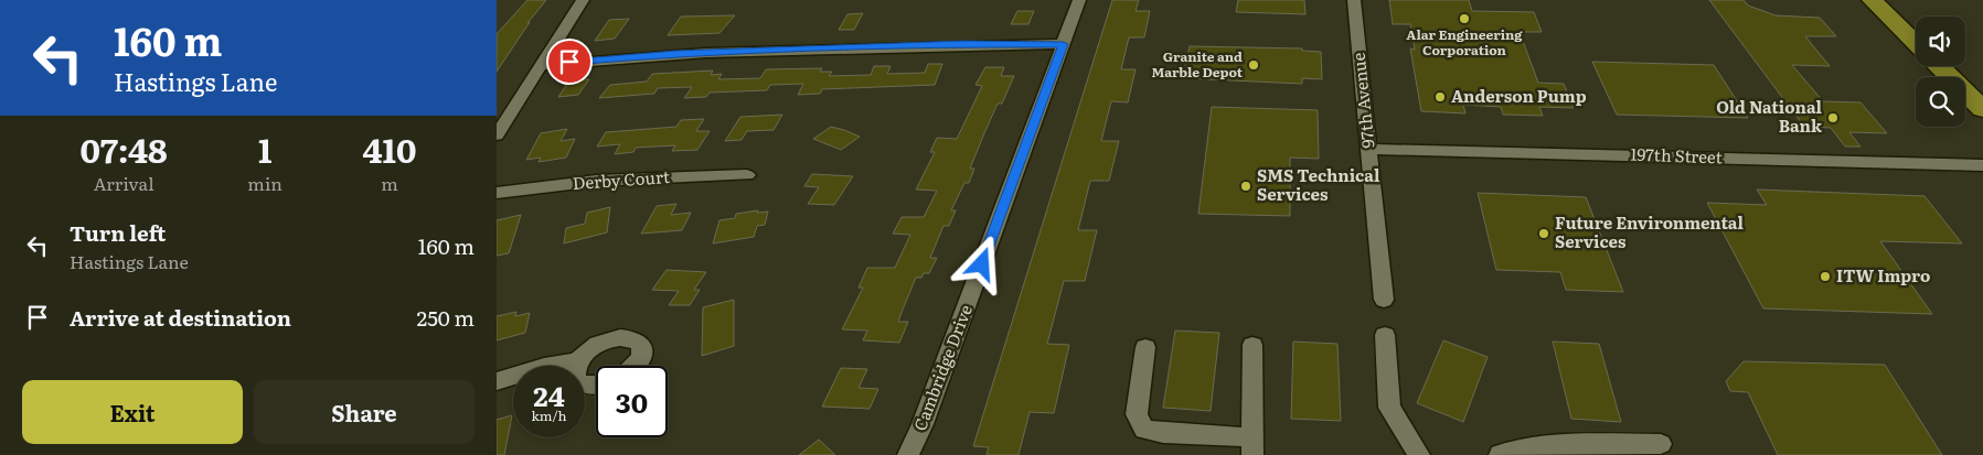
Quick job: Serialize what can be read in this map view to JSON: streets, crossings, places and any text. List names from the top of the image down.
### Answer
{
  "streets": {
    "street": [
      "97th Avenue",
      "197th Street",
      "Derby Court",
      "Cambridge Drive"
    ]
  },
  "crossings": [
    ["97th Avenue", "197th Street"]
  ],
  "places": [
    "Alar Engineering Corporation",
    "Granite and Marble Depot",
    "Anderson Pump",
    "Old National Bank",
    "SMS Technical Services",
    "Future Environmental Services",
    "ITW Impro"
  ],
  "page": {
    "turn": ["160 m", "Hastings Lane"],
    "eta": [
      "07:48",
      "Arrival",
      "1",
      "min",
      "410",
      "m"
    ],
    "list": [
      {
        "name": "Turn left",
        "note": "Hastings Lane",
        "value": "160 m"
      },
      {
        "name": "Arrive at destination",
        "value": "250 m"
      }
    ],
    "speed": "24 km/h",
    "limit": "30",
    "buttons": ["Exit", "Share"]
  }
}
